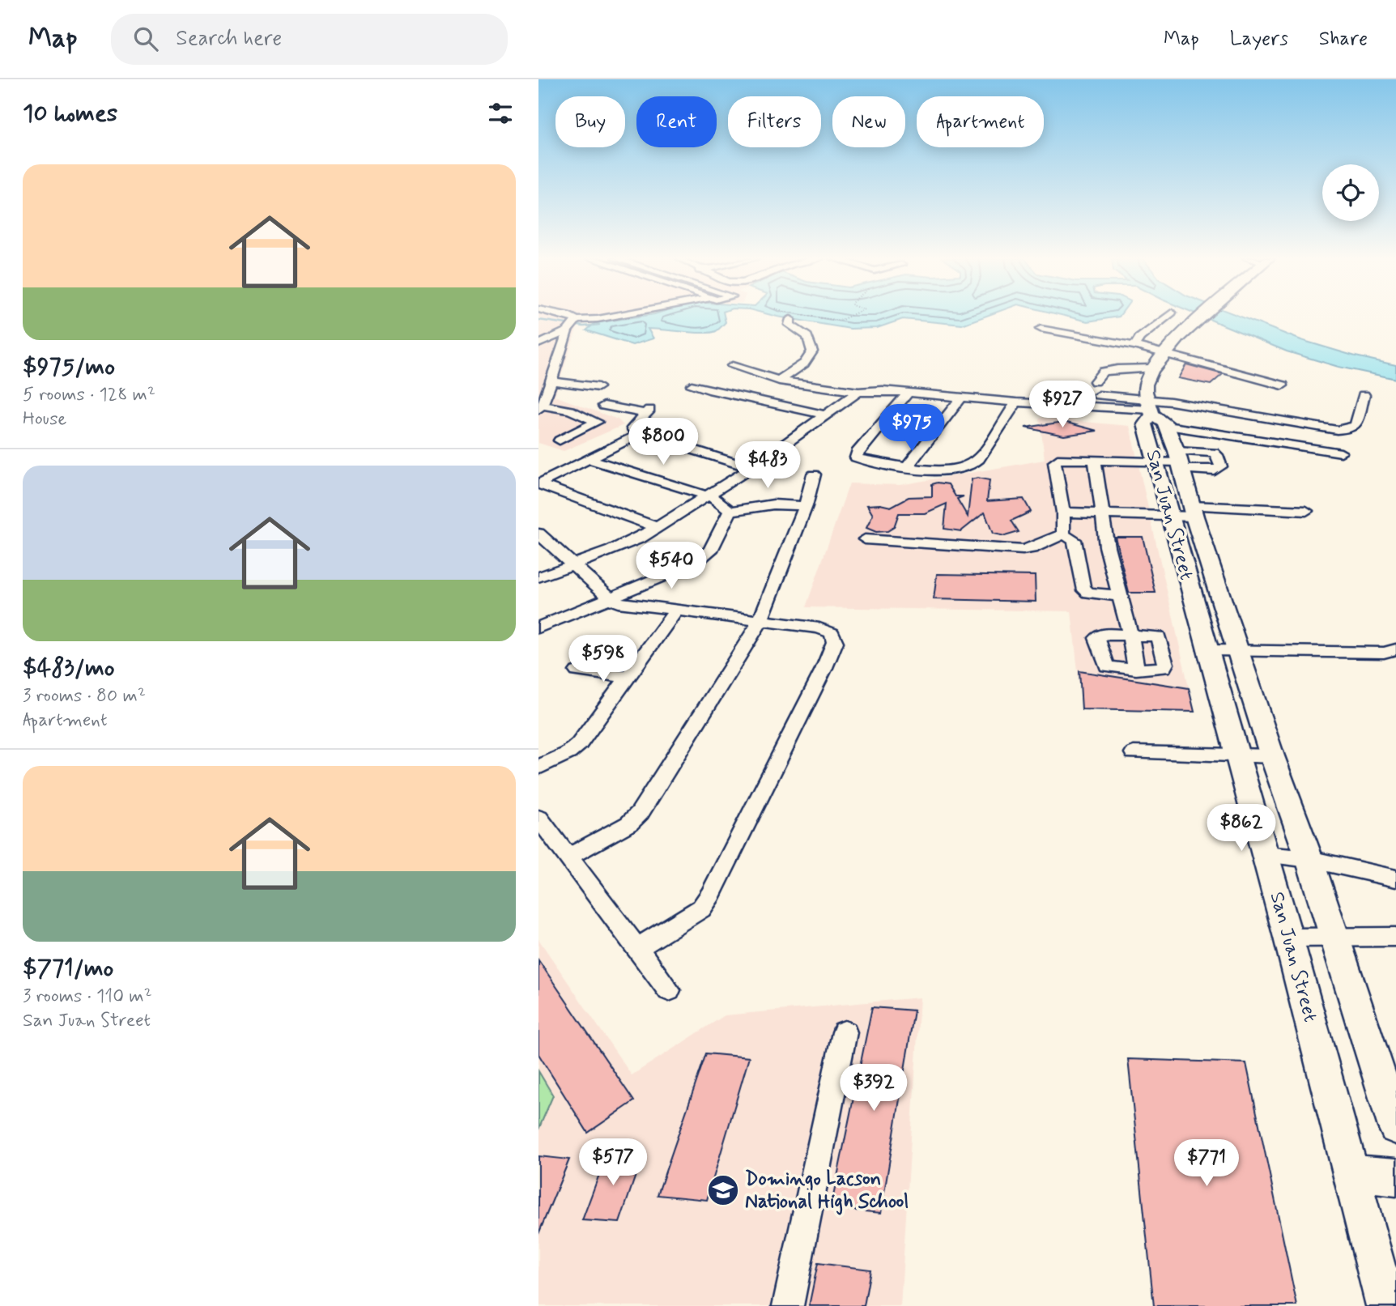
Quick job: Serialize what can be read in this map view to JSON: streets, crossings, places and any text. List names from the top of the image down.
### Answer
{
  "streets": {
    "main road": ["San Juan Street"]
  },
  "places": {
    "school or university": ["Domingo Lacson National High School"]
  },
  "page": {
    "header": "Map",
    "search": "Search here",
    "nav": ["Map", "Layers", "Share"],
    "heading": "10 homes",
    "chip": [
      "Buy",
      "Rent",
      "Filters",
      "New",
      "Apartment"
    ],
    "list": [
      {
        "name": "$975/mo",
        "note": "5 rooms · 128 m² · House"
      },
      {
        "name": "$483/mo",
        "note": "3 rooms · 80 m² · Apartment"
      },
      {
        "name": "$771/mo",
        "note": "3 rooms · 110 m² · San Juan Street"
      }
    ],
    "price": [
      "$927",
      "$975",
      "$800",
      "$483",
      "$540",
      "$598",
      "$862",
      "$392",
      "$577",
      "$771"
    ]
  }
}
